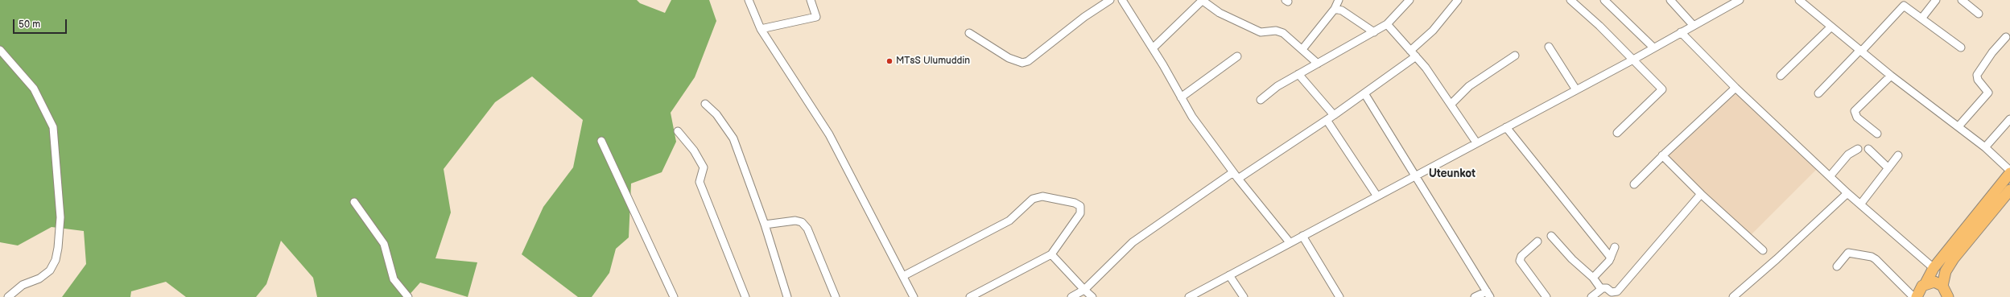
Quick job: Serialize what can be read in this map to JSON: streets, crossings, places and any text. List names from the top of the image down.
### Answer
{
  "districts": ["Uteunkot"],
  "places": ["MTsS Ulumuddin"],
  "scale_bar": "50 m"
}
